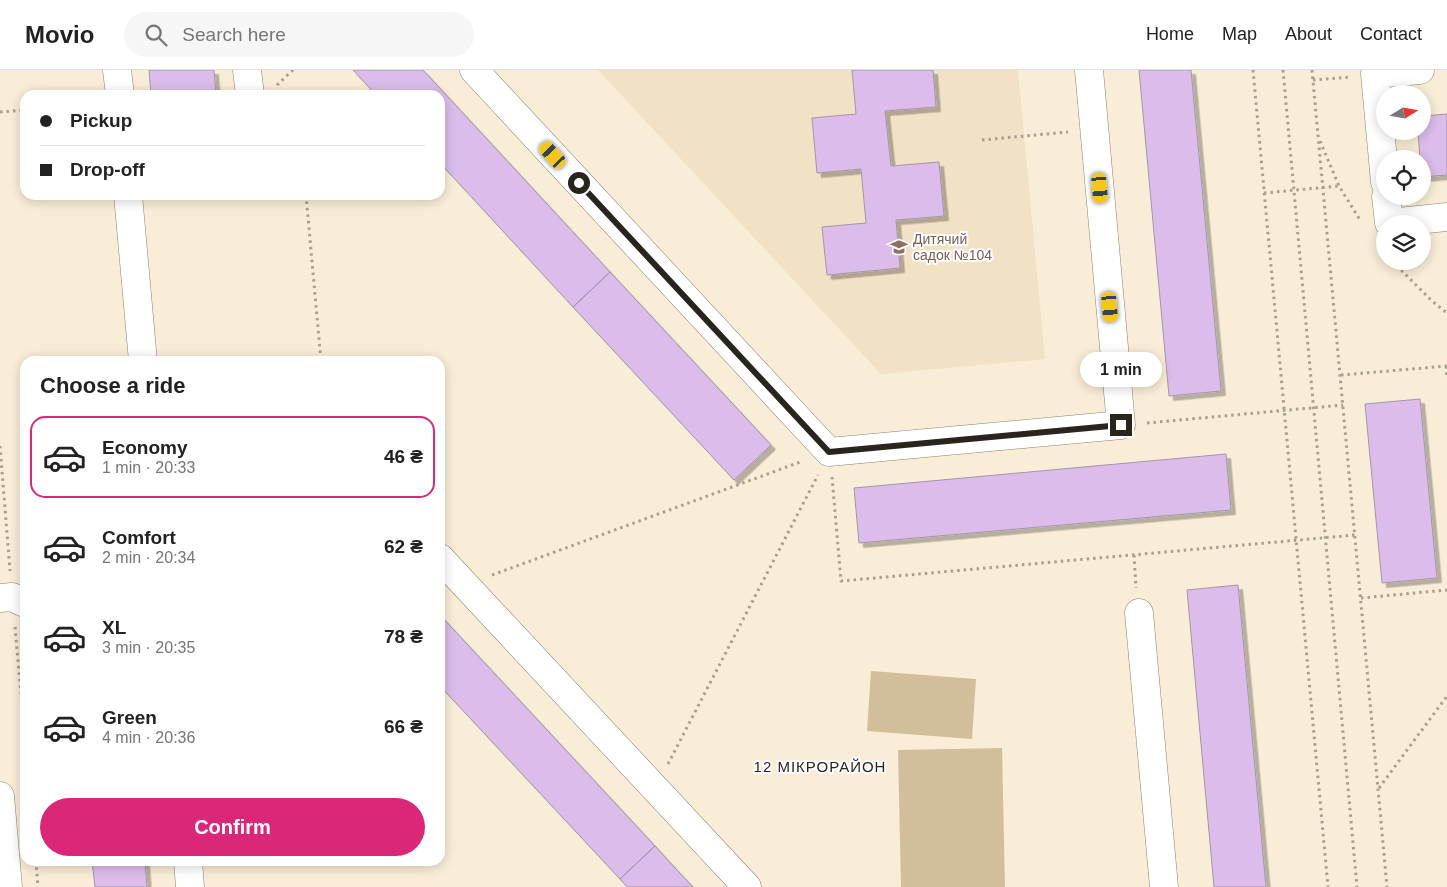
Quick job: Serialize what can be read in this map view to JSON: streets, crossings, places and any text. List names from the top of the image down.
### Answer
{
  "districts": ["12 МІКРОРАЙОН"],
  "places": {
    "school or university": ["Дитячий садок №104"]
  },
  "north": "right",
  "page": {
    "header": "Movio",
    "search": "Search here",
    "nav": [
      "Home",
      "Map",
      "About",
      "Contact"
    ],
    "banner": ["Pickup", "Drop-off"],
    "bubble": "1 min",
    "heading": "Choose a ride",
    "list": [
      {
        "name": "Economy",
        "note": "1 min · 20:33",
        "value": "46 ₴"
      },
      {
        "name": "Comfort",
        "note": "2 min · 20:34",
        "value": "62 ₴"
      },
      {
        "name": "XL",
        "note": "3 min · 20:35",
        "value": "78 ₴"
      },
      {
        "name": "Green",
        "note": "4 min · 20:36",
        "value": "66 ₴"
      }
    ],
    "buttons": "Confirm"
  }
}
